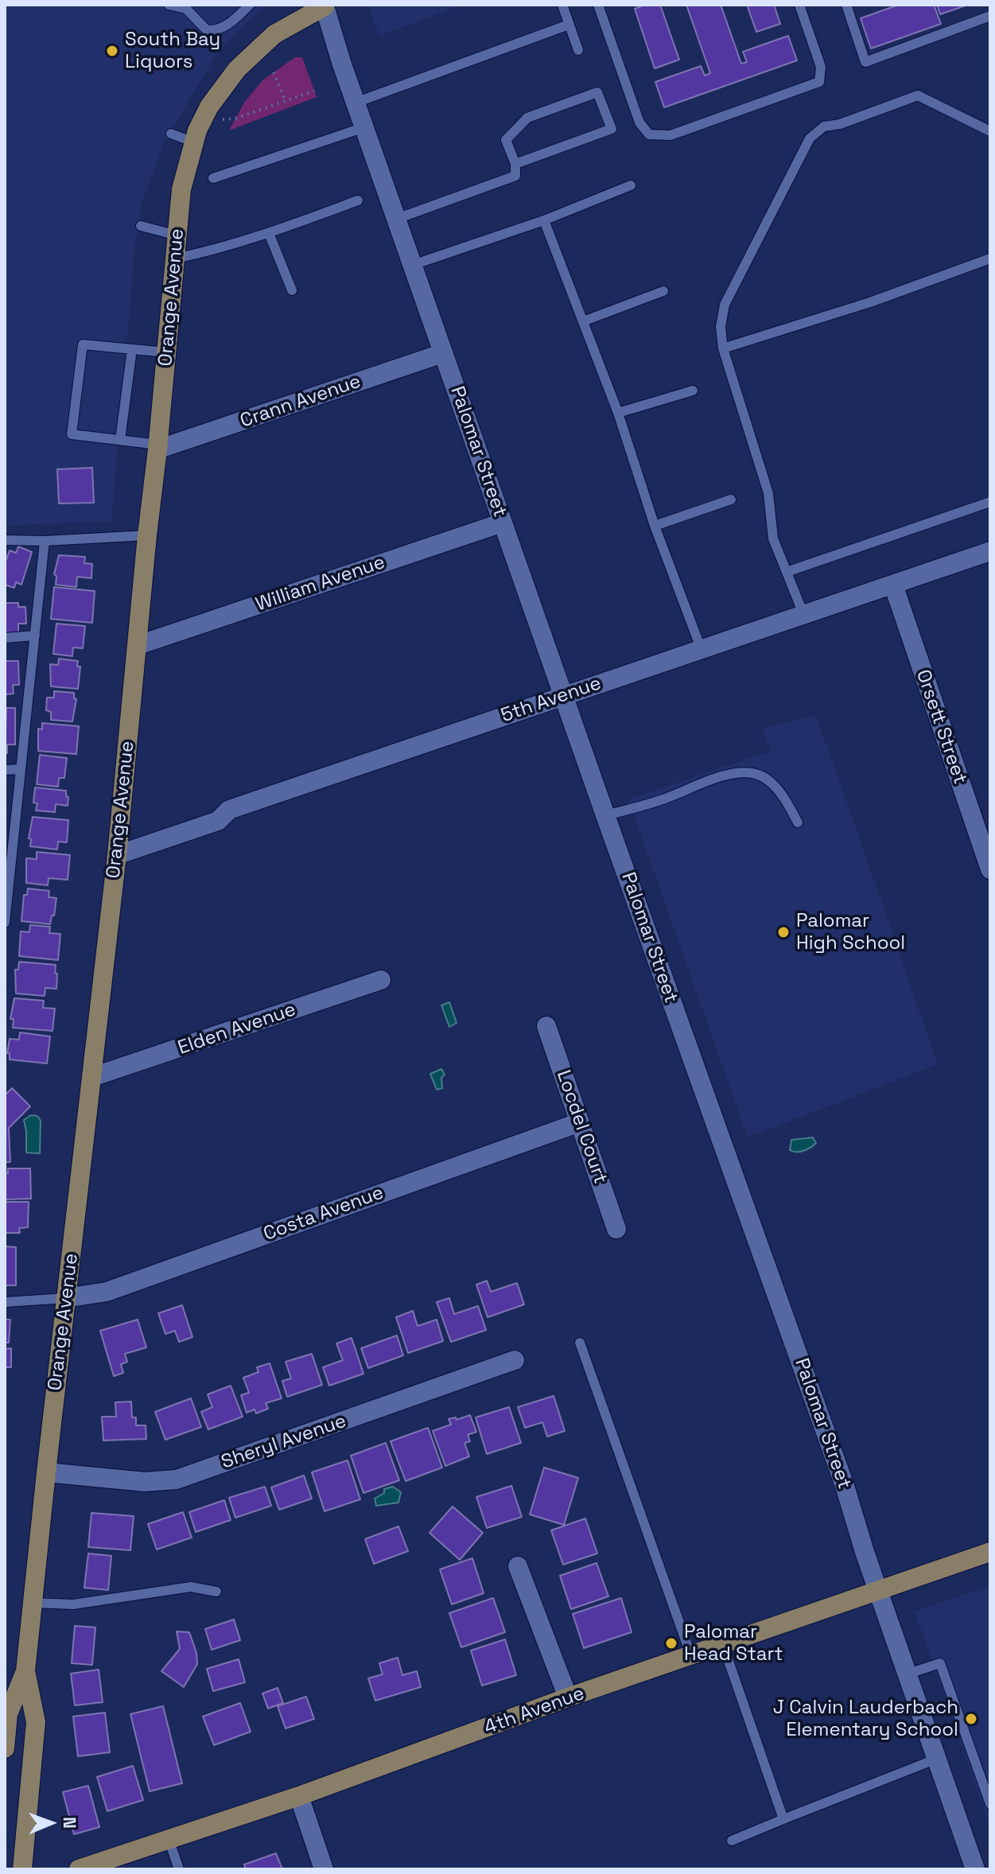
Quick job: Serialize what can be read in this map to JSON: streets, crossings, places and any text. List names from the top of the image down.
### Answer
{
  "streets": {
    "main road": ["Orange Avenue", "4th Avenue"],
    "street": [
      "Crann Avenue",
      "Palomar Street",
      "William Avenue",
      "5th Avenue",
      "Orsett Street",
      "Elden Avenue",
      "Locdel Court",
      "Costa Avenue",
      "Sheryl Avenue"
    ]
  },
  "crossings": [
    ["Orange Avenue", "Crann Avenue"],
    ["Orange Avenue", "Palomar Street"],
    ["Orange Avenue", "William Avenue"],
    ["Orange Avenue", "5th Avenue"],
    ["Orange Avenue", "Elden Avenue"],
    ["Orange Avenue", "Costa Avenue"],
    ["Orange Avenue", "Sheryl Avenue"],
    ["Crann Avenue", "Palomar Street"],
    ["Palomar Street", "William Avenue"],
    ["Palomar Street", "5th Avenue"],
    ["Palomar Street", "4th Avenue"],
    ["5th Avenue", "Orsett Street"],
    ["Locdel Court", "Costa Avenue"]
  ],
  "places": [
    "South Bay Liquors",
    "Palomar High School",
    "Palomar Head Start",
    "J Calvin Lauderbach Elementary School"
  ],
  "north": "right"
}
